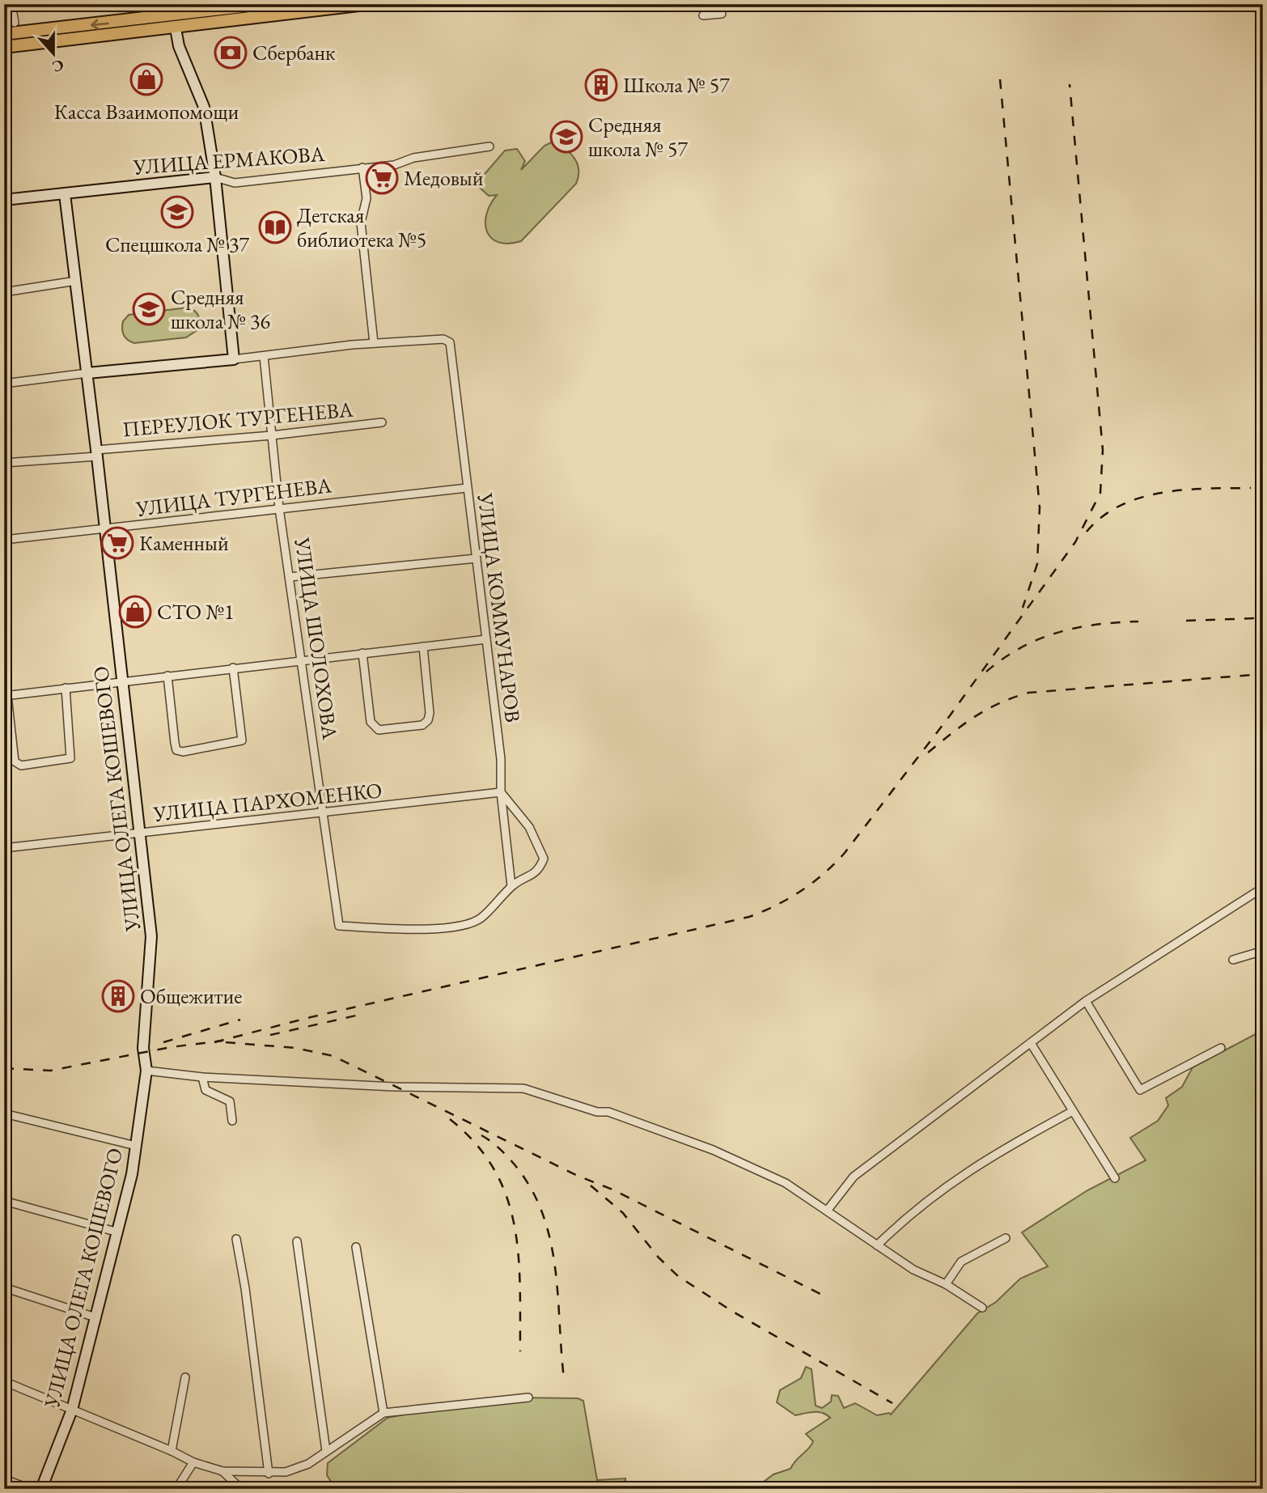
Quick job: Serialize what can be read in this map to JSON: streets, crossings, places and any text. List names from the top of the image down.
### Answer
{
  "streets": {
    "street": [
      "УЛИЦА ЕРМАКОВА",
      "ПЕРЕУЛОК ТУРГЕНЕВА",
      "УЛИЦА ТУРГЕНЕВА",
      "УЛИЦА КОММУНАРОВ",
      "УЛИЦА ШОЛОХОВА",
      "УЛИЦА ОЛЕГА КОШЕВОГО",
      "УЛИЦА ПАРХОМЕНКО"
    ]
  },
  "crossings": [
    ["УЛИЦА ЕРМАКОВА", "УЛИЦА ОЛЕГА КОШЕВОГО"],
    ["ПЕРЕУЛОК ТУРГЕНЕВА", "УЛИЦА ШОЛОХОВА"],
    ["ПЕРЕУЛОК ТУРГЕНЕВА", "УЛИЦА ОЛЕГА КОШЕВОГО"],
    ["УЛИЦА ТУРГЕНЕВА", "УЛИЦА КОММУНАРОВ"],
    ["УЛИЦА ТУРГЕНЕВА", "УЛИЦА ШОЛОХОВА"],
    ["УЛИЦА ТУРГЕНЕВА", "УЛИЦА ОЛЕГА КОШЕВОГО"],
    ["УЛИЦА КОММУНАРОВ", "УЛИЦА ШОЛОХОВА"],
    ["УЛИЦА КОММУНАРОВ", "УЛИЦА ПАРХОМЕНКО"],
    ["УЛИЦА ШОЛОХОВА", "УЛИЦА ПАРХОМЕНКО"],
    ["УЛИЦА ОЛЕГА КОШЕВОГО", "УЛИЦА ПАРХОМЕНКО"]
  ],
  "places": {
    "bank": ["Сбербанк"],
    "shop": ["Касса Взаимопомощи", "СТО №1"],
    "building": ["Школа № 57", "Общежитие"],
    "school or university": ["Средняя школа № 57", "Спецшкола № 37", "Средняя школа № 36"],
    "supermarket": ["Медовый", "Каменный"],
    "library": ["Детская библиотека №5"]
  },
  "north": "bottom"
}
